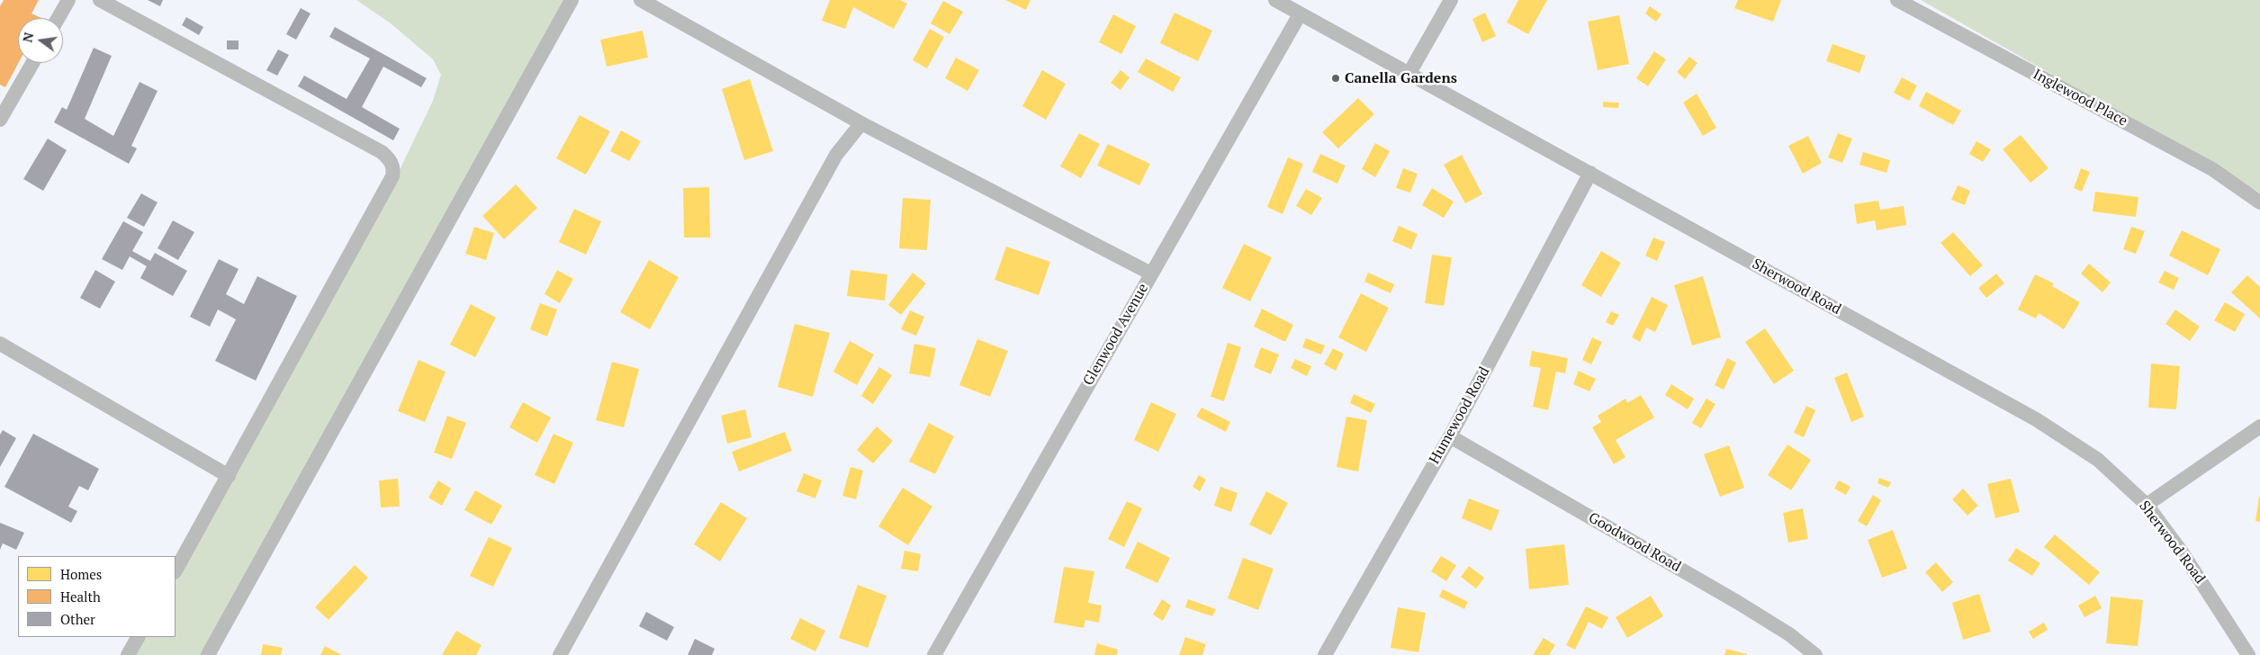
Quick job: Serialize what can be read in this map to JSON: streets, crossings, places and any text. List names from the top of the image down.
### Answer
{
  "streets": {
    "street": [
      "Inglewood Place",
      "Sherwood Road",
      "Glenwood Avenue",
      "Humewood Road",
      "Goodwood Road"
    ]
  },
  "crossings": [
    ["Sherwood Road", "Glenwood Avenue"],
    ["Sherwood Road", "Humewood Road"],
    ["Humewood Road", "Goodwood Road"]
  ],
  "places": ["Canella Gardens"],
  "legend": ["Homes", "Health", "Other"],
  "north": "left"
}
